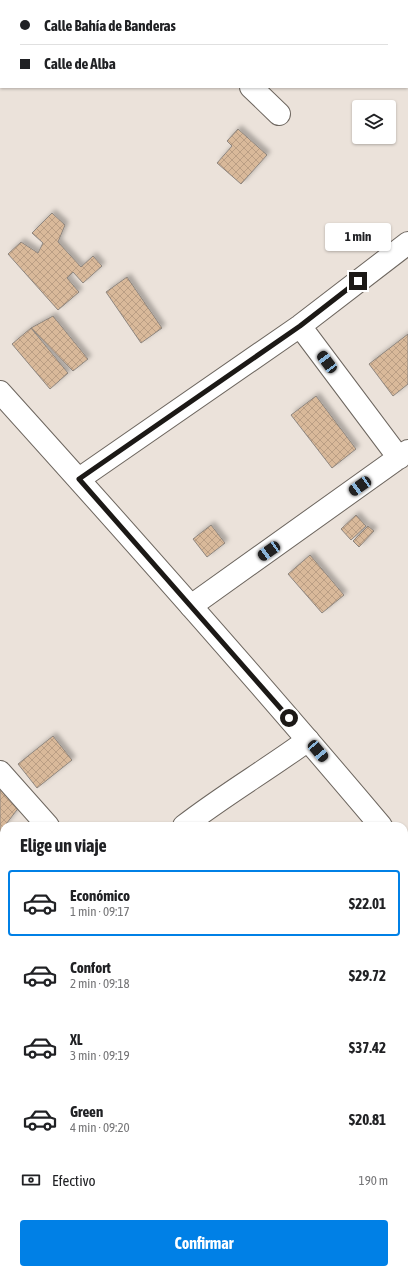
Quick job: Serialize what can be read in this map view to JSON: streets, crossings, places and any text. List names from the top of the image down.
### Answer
{
  "page": {
    "banner": ["Calle Bahía de Banderas", "Calle de Alba"],
    "bubble": "1 min",
    "heading": "Elige un viaje",
    "list": [
      {
        "name": "Económico",
        "note": "1 min · 09:17",
        "value": "$22.01"
      },
      {
        "name": "Confort",
        "note": "2 min · 09:18",
        "value": "$29.72"
      },
      {
        "name": "XL",
        "note": "3 min · 09:19",
        "value": "$37.42"
      },
      {
        "name": "Green",
        "note": "4 min · 09:20",
        "value": "$20.81"
      }
    ],
    "pay": ["Efectivo", "190 m"],
    "buttons": "Confirmar"
  }
}
